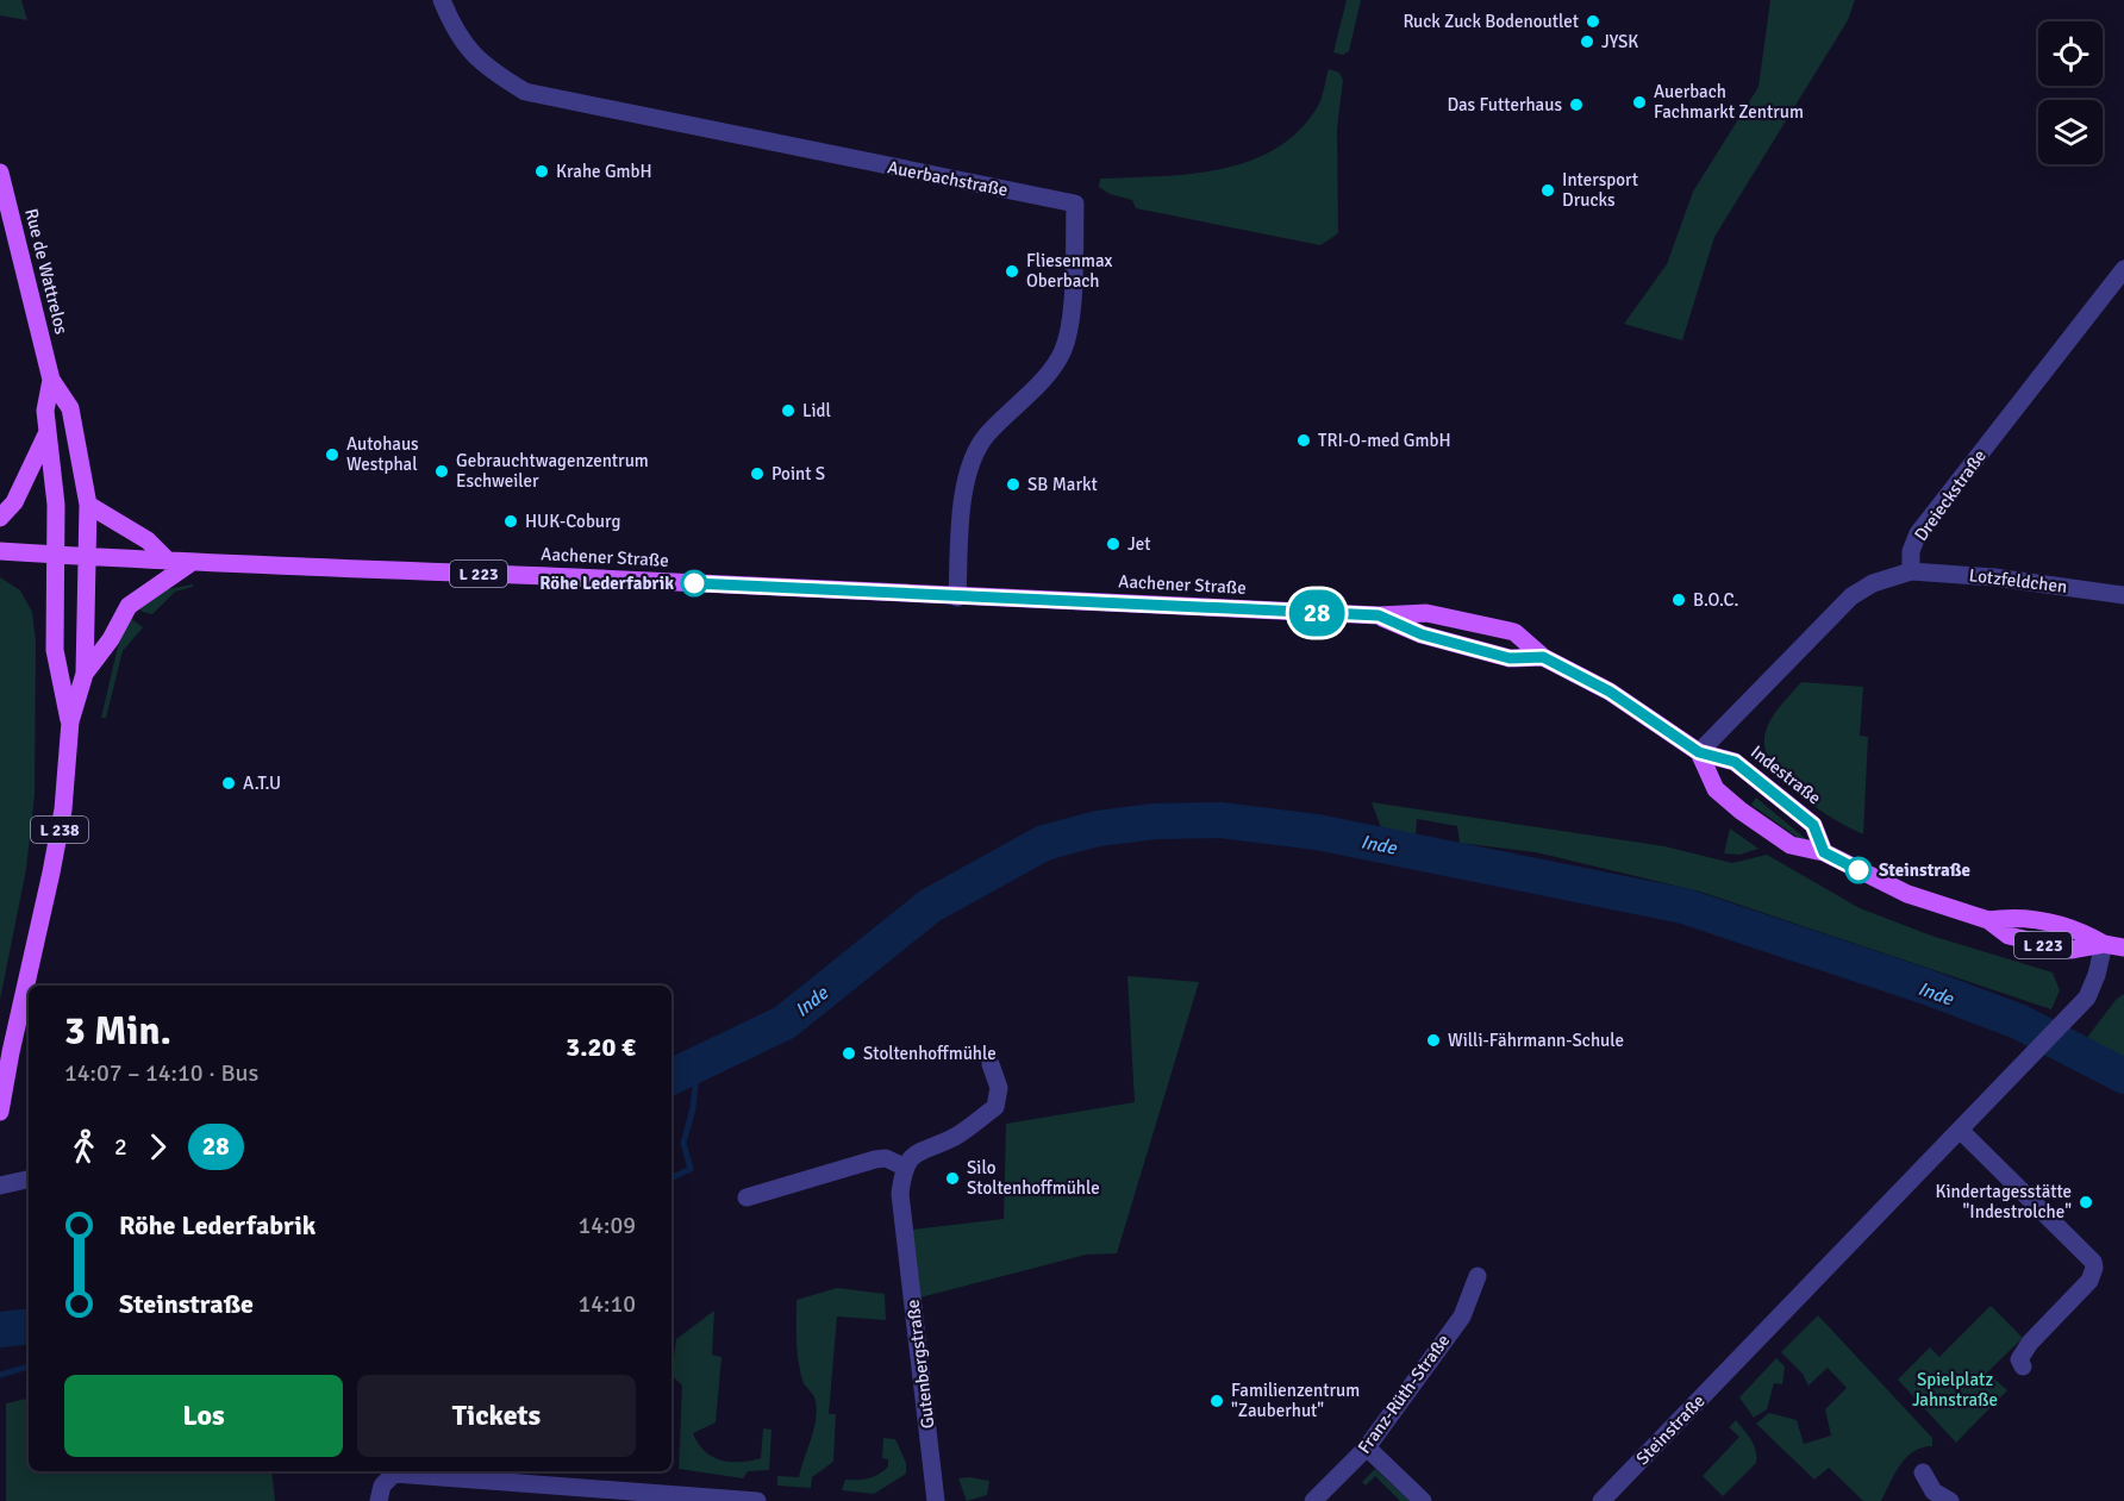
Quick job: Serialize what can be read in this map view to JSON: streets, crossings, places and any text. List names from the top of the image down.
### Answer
{
  "streets": {
    "main road": [
      "Rue de Wattrelos",
      "Aachener Straße",
      "L 223",
      "Indestraße",
      "L 238"
    ],
    "street": [
      "Auerbachstraße",
      "Dreieckstraße",
      "Lotzfeldchen",
      "Gutenbergstraße",
      "Franz-Rüth-Straße",
      "Steinstraße"
    ]
  },
  "crossings": [
    ["Auerbachstraße", "Aachener Straße"],
    ["Rue de Wattrelos", "Aachener Straße"],
    ["Rue de Wattrelos", "L 238"],
    ["Dreieckstraße", "Lotzfeldchen"],
    ["Aachener Straße", "L 223"],
    ["Aachener Straße", "Indestraße"],
    ["Aachener Straße", "L 238"],
    ["L 223", "Indestraße"],
    ["L 223", "Steinstraße"]
  ],
  "water": ["Inde"],
  "parks": ["Spielplatz Jahnstraße"],
  "places": [
    "Ruck Zuck Bodenoutlet",
    "JYSK",
    "Auerbach Fachmarkt Zentrum",
    "Das Futterhaus",
    "Krahe GmbH",
    "Intersport Drucks",
    "Fliesenmax Oberbach",
    "Lidl",
    "TRI-O-med GmbH",
    "Autohaus Westphal",
    "Gebrauchtwagenzentrum Eschweiler",
    "Point S",
    "SB Markt",
    "HUK-Coburg",
    "Jet",
    "Röhe Lederfabrik",
    "B.O.C.",
    "A.T.U",
    "Steinstraße",
    "Willi-Fährmann-Schule",
    "Stoltenhoffmühle",
    "Silo Stoltenhoffmühle",
    "Kindertagesstätte \"Indestrolche\"",
    "Familienzentrum \"Zauberhut\""
  ],
  "lines": ["bus line 28"],
  "page": {
    "on_map": "28",
    "heading": ["3 Min.", "14:07 – 14:10 · Bus", "3.20 €"],
    "legs": ["2", "28"],
    "list": [
      {
        "name": "Röhe Lederfabrik",
        "value": "14:09"
      },
      {
        "name": "Steinstraße",
        "value": "14:10"
      }
    ],
    "buttons": ["Los", "Tickets"]
  }
}
